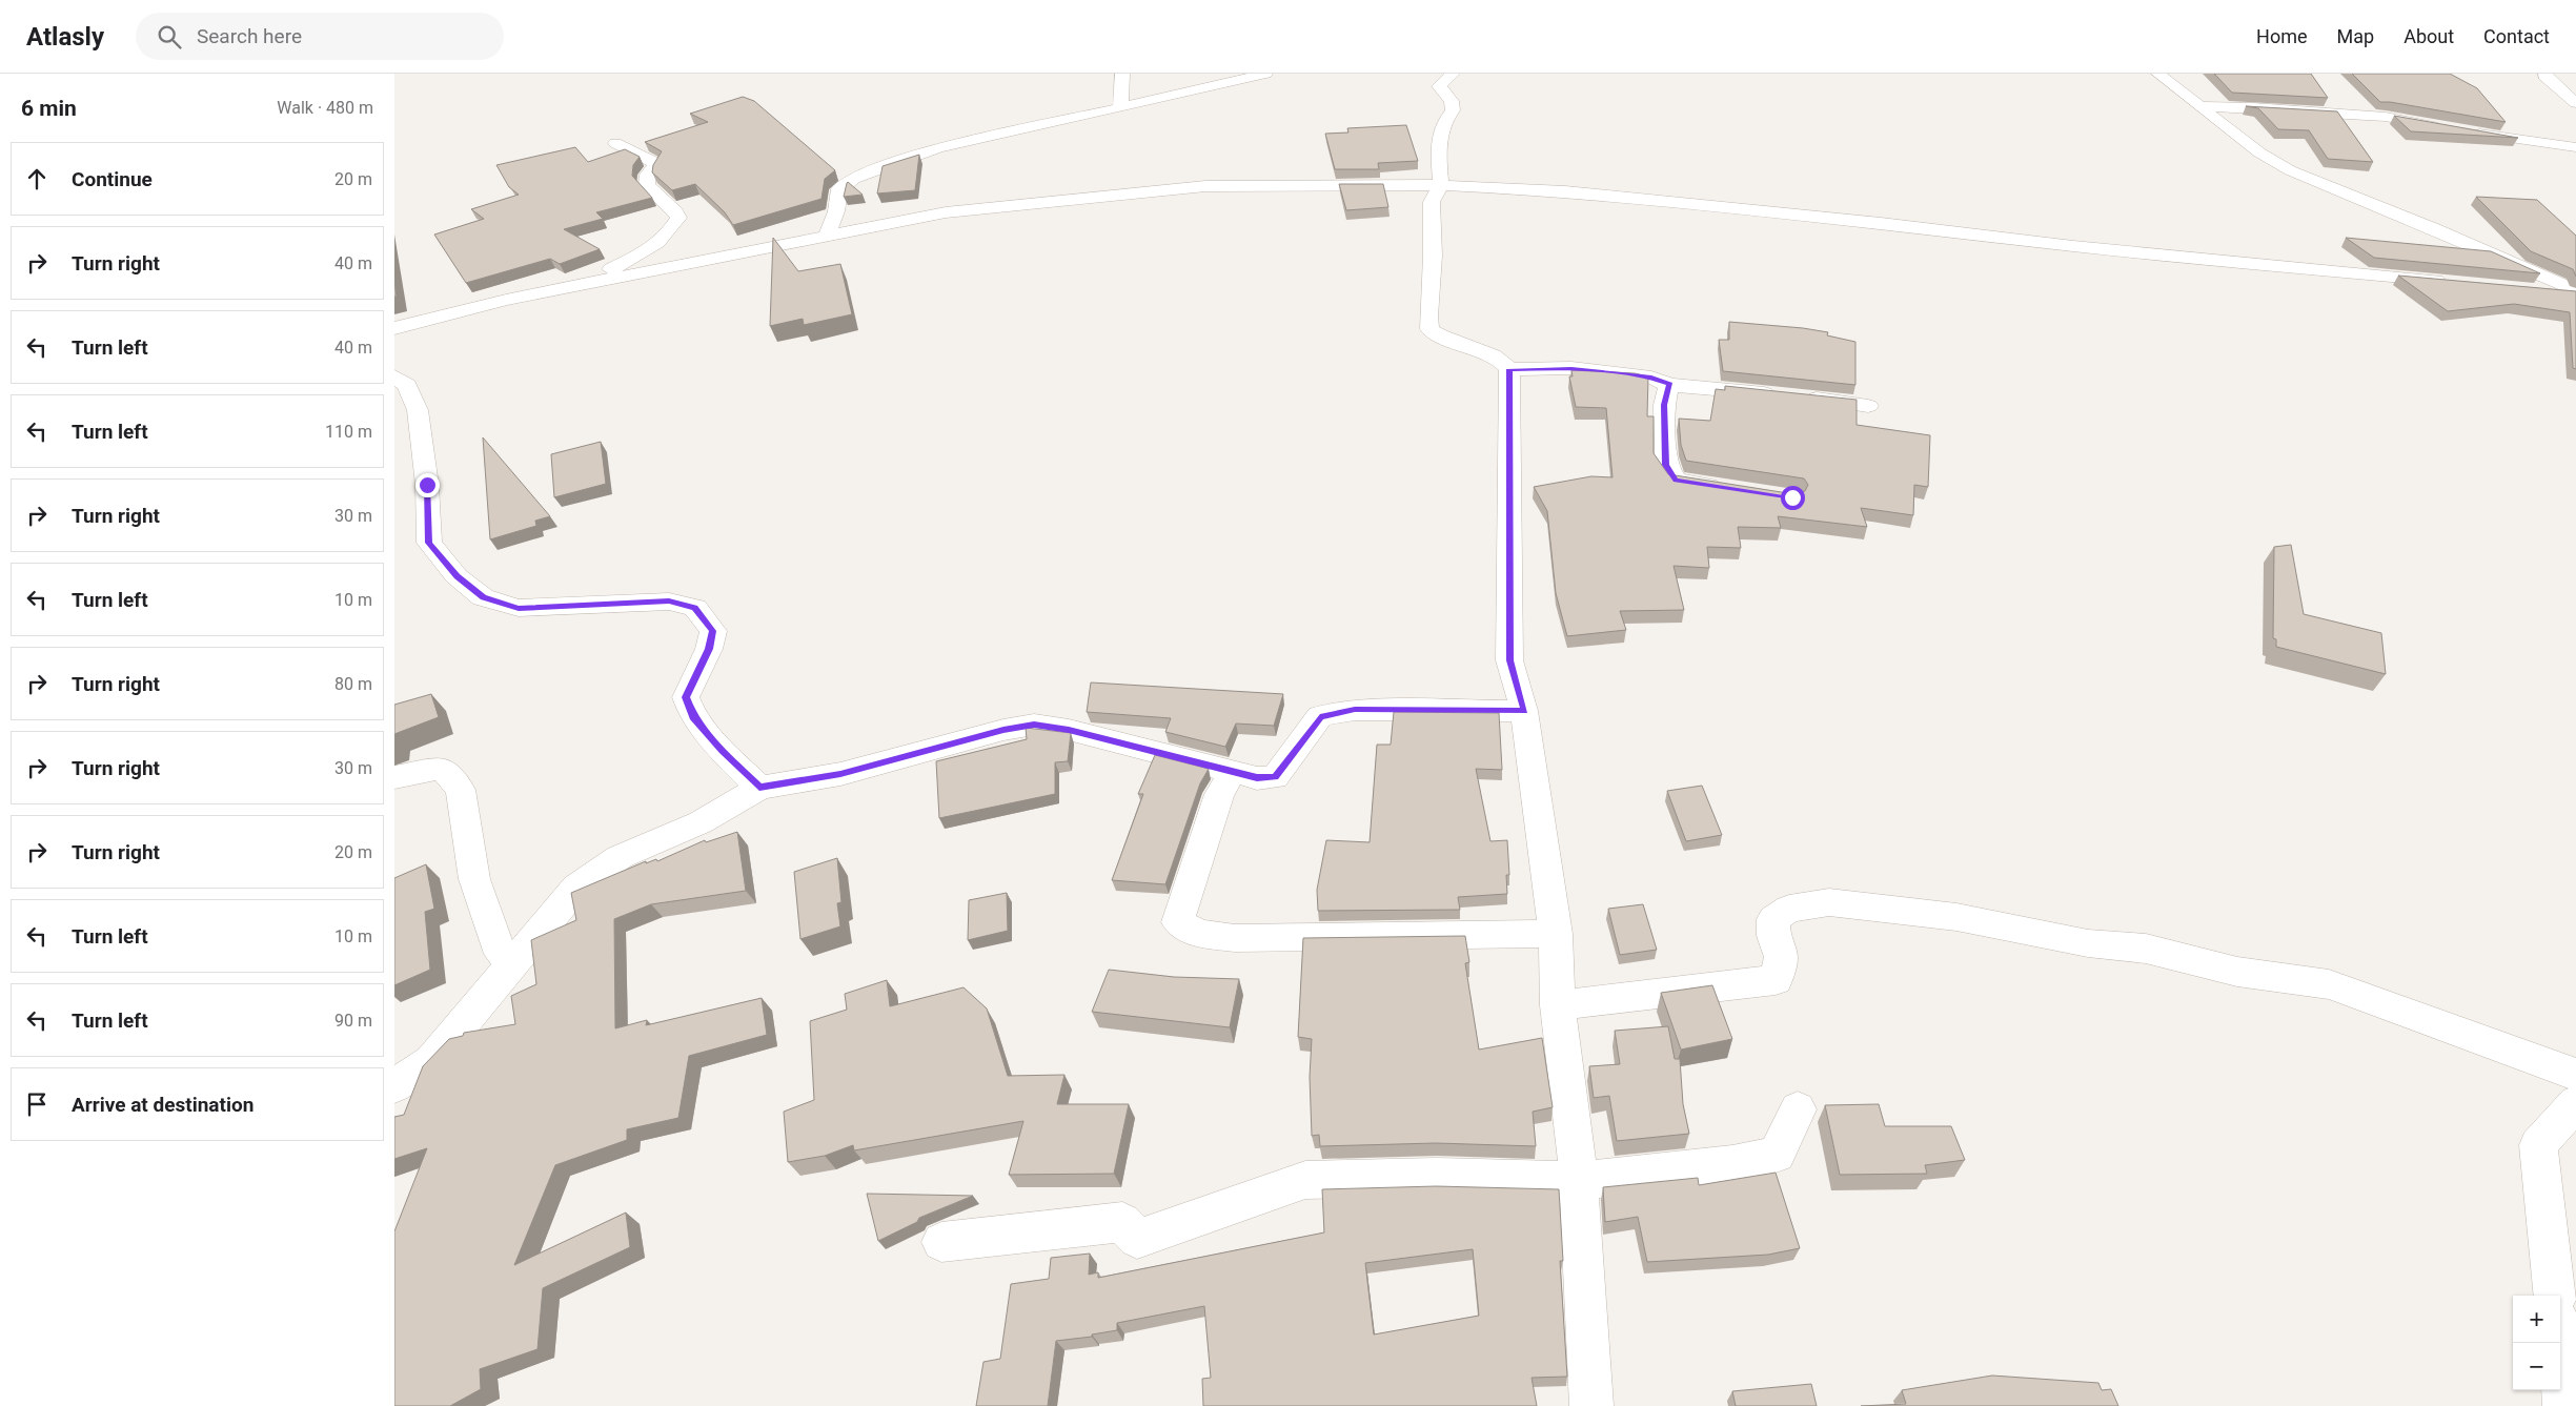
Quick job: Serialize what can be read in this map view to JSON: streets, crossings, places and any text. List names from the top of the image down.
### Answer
{
  "page": {
    "header": "Atlasly",
    "search": "Search here",
    "nav": [
      "Home",
      "Map",
      "About",
      "Contact"
    ],
    "heading": ["6 min", "Walk · 480 m"],
    "list": [
      ["Continue", "20 m"],
      ["Turn right", "40 m"],
      ["Turn left", "40 m"],
      ["Turn left", "110 m"],
      ["Turn right", "30 m"],
      ["Turn left", "10 m"],
      ["Turn right", "80 m"],
      ["Turn right", "30 m"],
      ["Turn right", "20 m"],
      ["Turn left", "10 m"],
      ["Turn left", "90 m"],
      "Arrive at destination"
    ],
    "map_buttons": ["+", "−"]
  }
}
